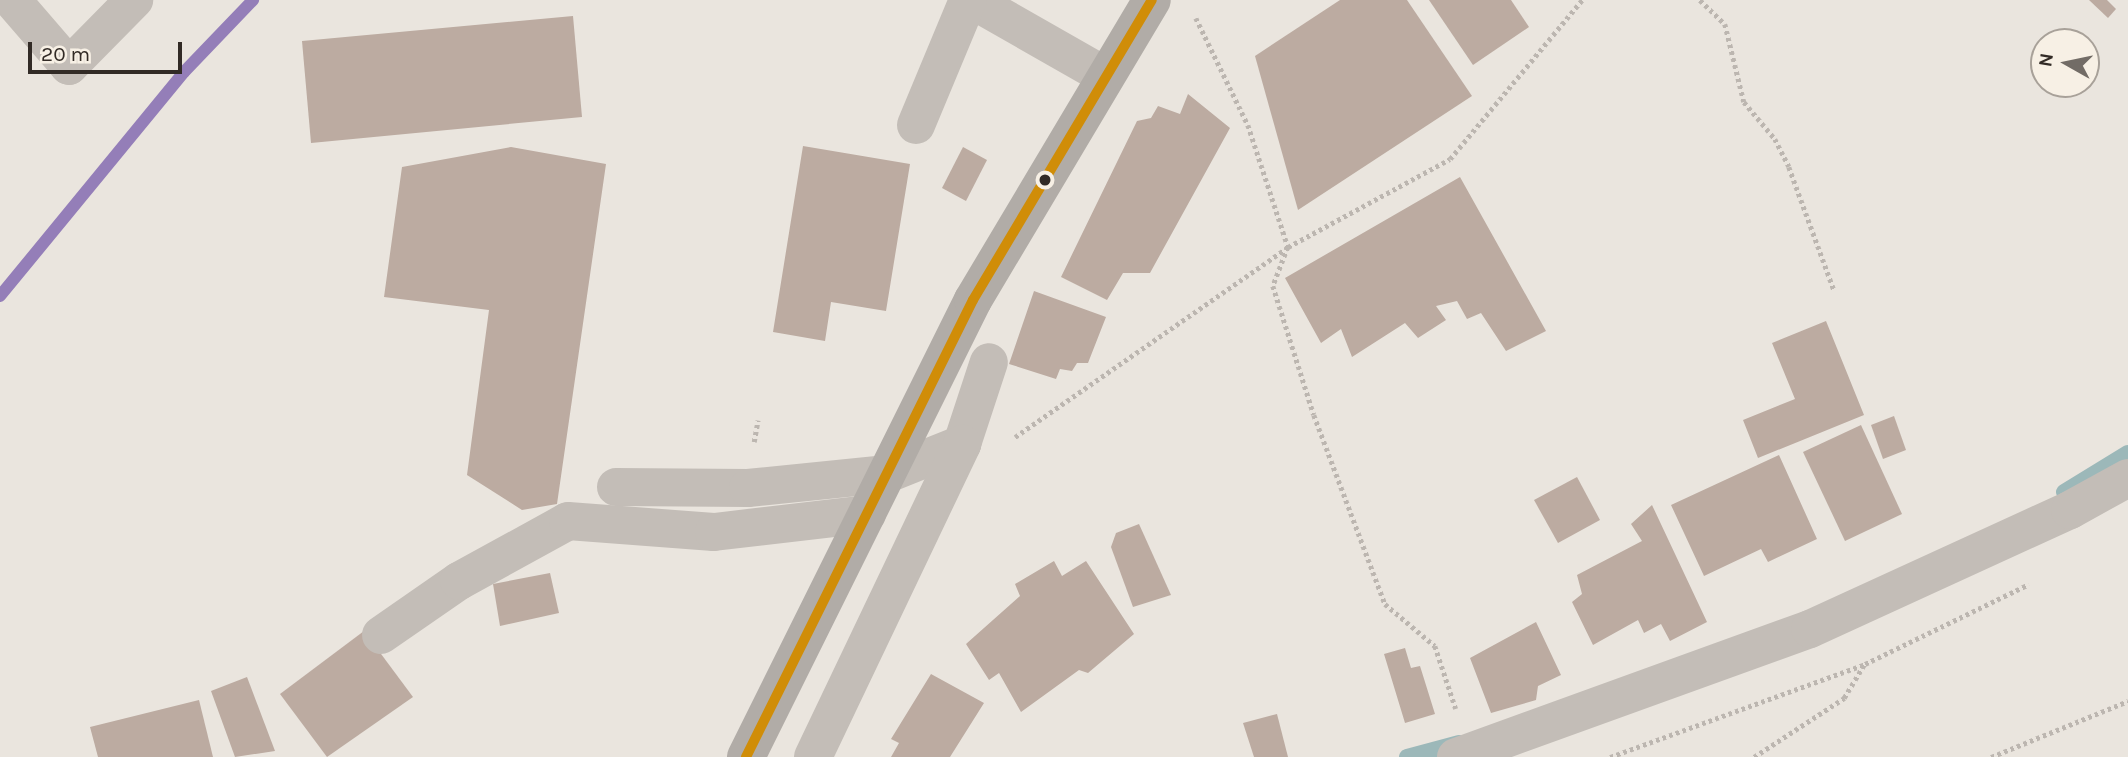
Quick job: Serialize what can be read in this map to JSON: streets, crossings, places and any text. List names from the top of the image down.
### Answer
{
  "scale_bar": "20 m",
  "north": "left"
}
